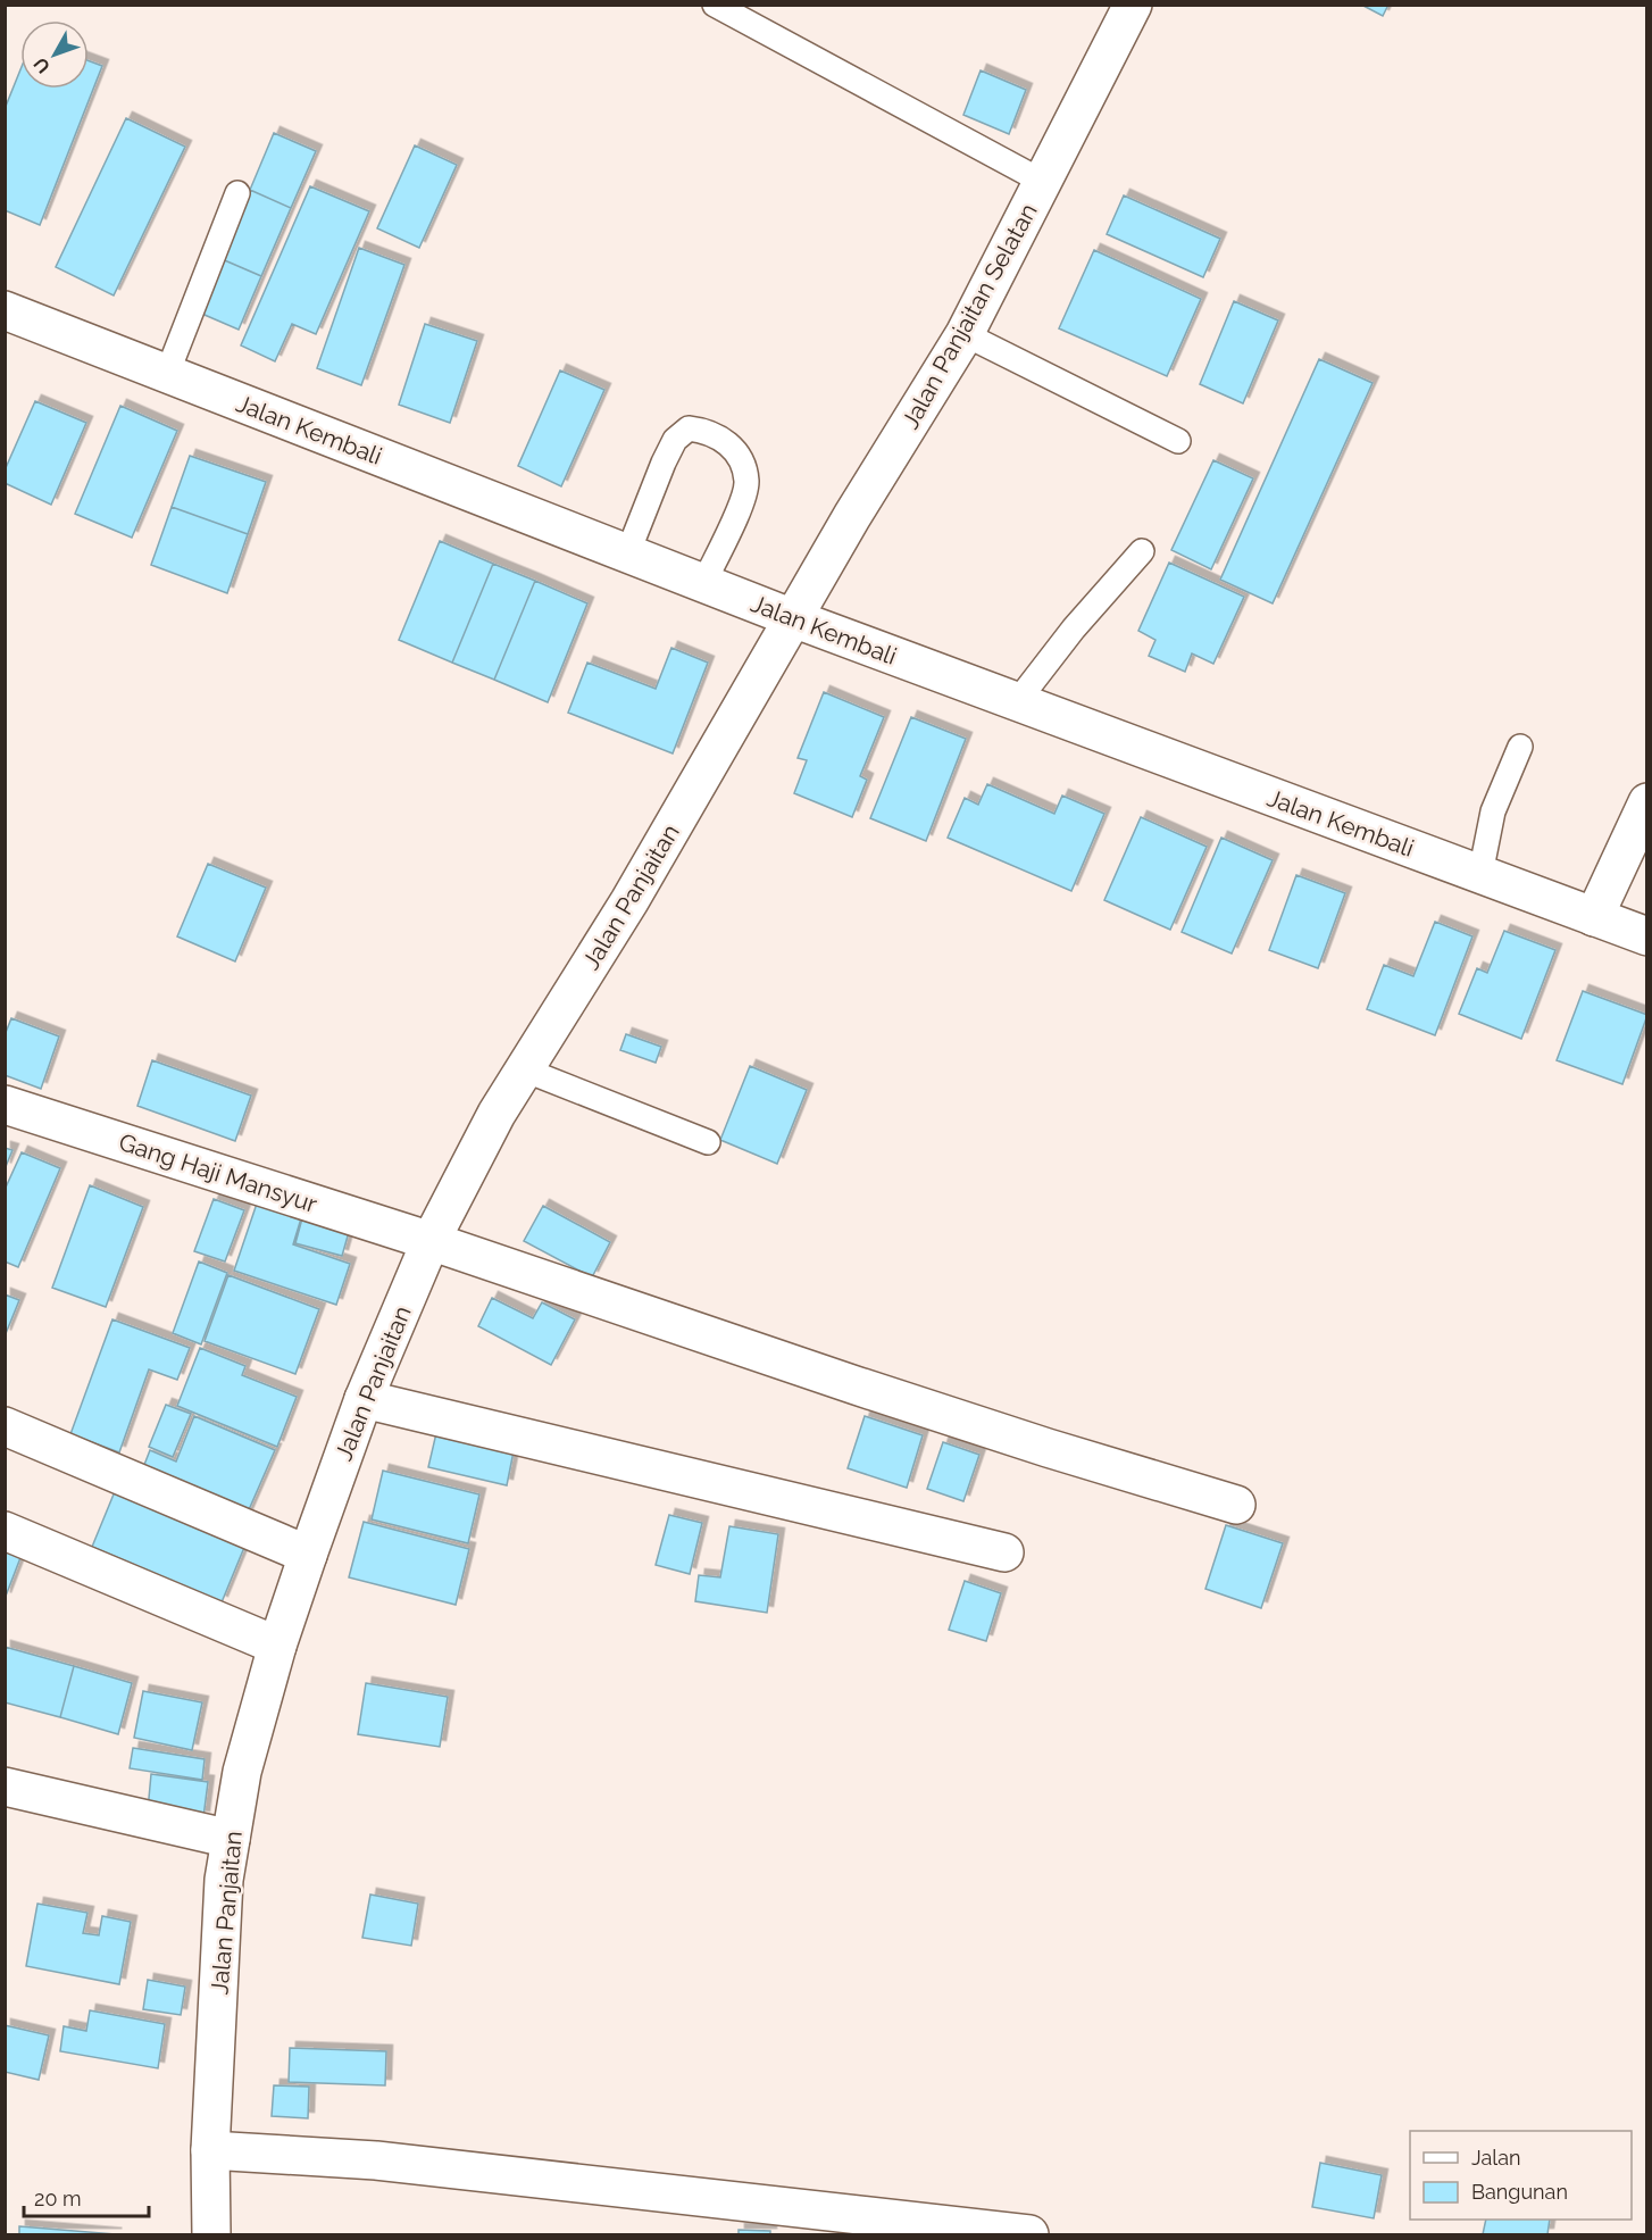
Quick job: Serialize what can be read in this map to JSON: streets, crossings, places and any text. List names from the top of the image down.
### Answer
{
  "streets": {
    "street": [
      "Jalan Panjaitan Selatan",
      "Jalan Kembali",
      "Jalan Panjaitan",
      "Gang Haji Mansyur"
    ]
  },
  "crossings": [
    ["Jalan Panjaitan Selatan", "Jalan Kembali"],
    ["Jalan Panjaitan Selatan", "Jalan Panjaitan"],
    ["Jalan Kembali", "Jalan Panjaitan"],
    ["Jalan Panjaitan", "Gang Haji Mansyur"]
  ],
  "legend": ["Jalan", "Bangunan"],
  "scale_bar": "20 m",
  "north": "bottom left"
}
